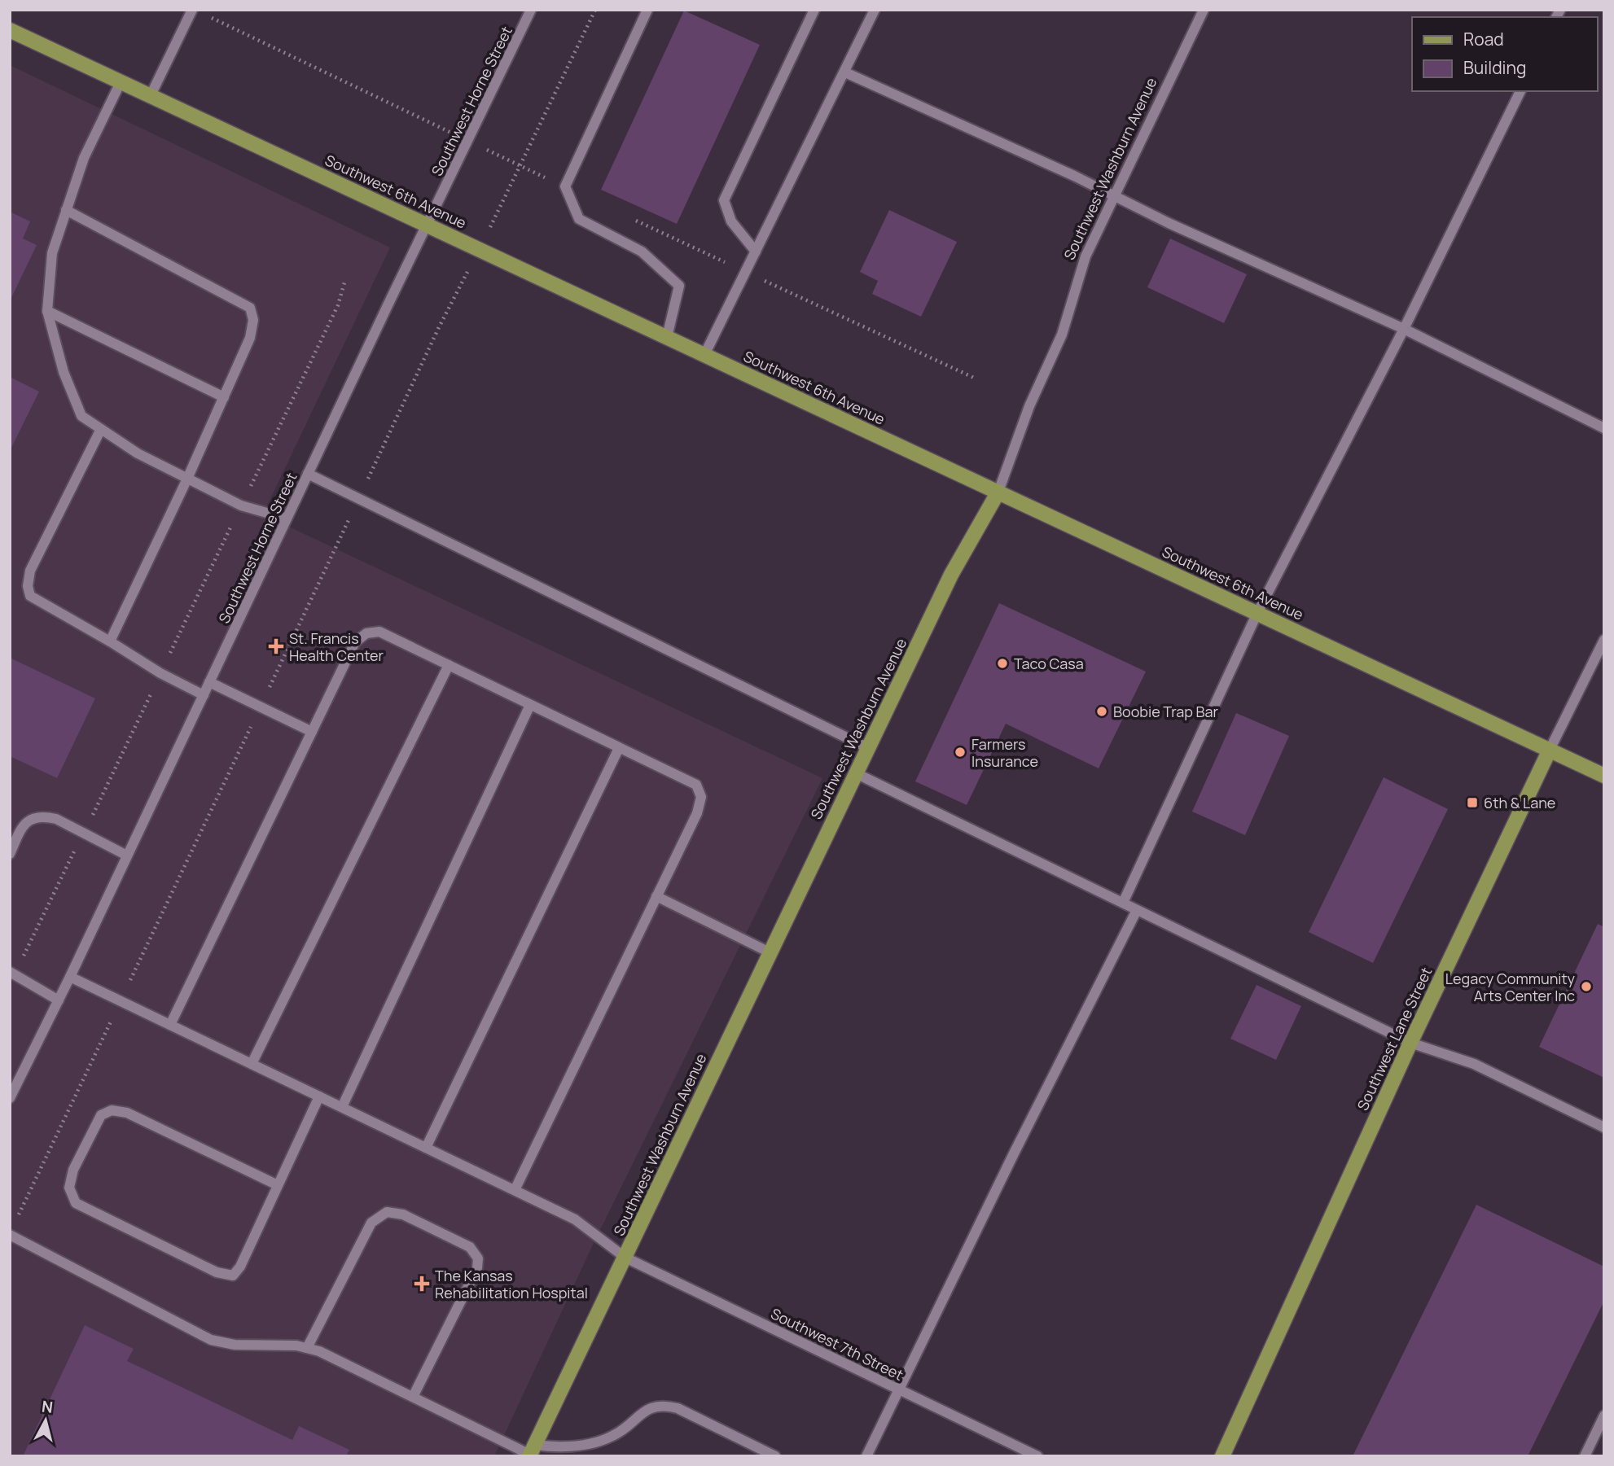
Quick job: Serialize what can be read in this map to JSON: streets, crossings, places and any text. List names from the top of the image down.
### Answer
{
  "streets": {
    "main road": ["Southwest Washburn Avenue", "Southwest 6th Avenue", "Southwest Lane Street"],
    "street": ["Southwest Horne Street", "Southwest 7th Street"]
  },
  "crossings": [
    ["Southwest Horne Street", "Southwest 6th Avenue"],
    ["Southwest Horne Street", "Southwest 7th Street"],
    ["Southwest Washburn Avenue", "Southwest 6th Avenue"],
    ["Southwest Washburn Avenue", "Southwest 7th Street"],
    ["Southwest 6th Avenue", "Southwest Lane Street"]
  ],
  "places": {
    "health": ["St. Francis Health Center", "The Kansas Rehabilitation Hospital"],
    "other": [
      "Taco Casa",
      "Boobie Trap Bar",
      "Farmers Insurance",
      "Legacy Community Arts Center Inc"
    ],
    "transit": ["6th & Lane"]
  },
  "legend": ["Road", "Building"],
  "north": "top"
}
